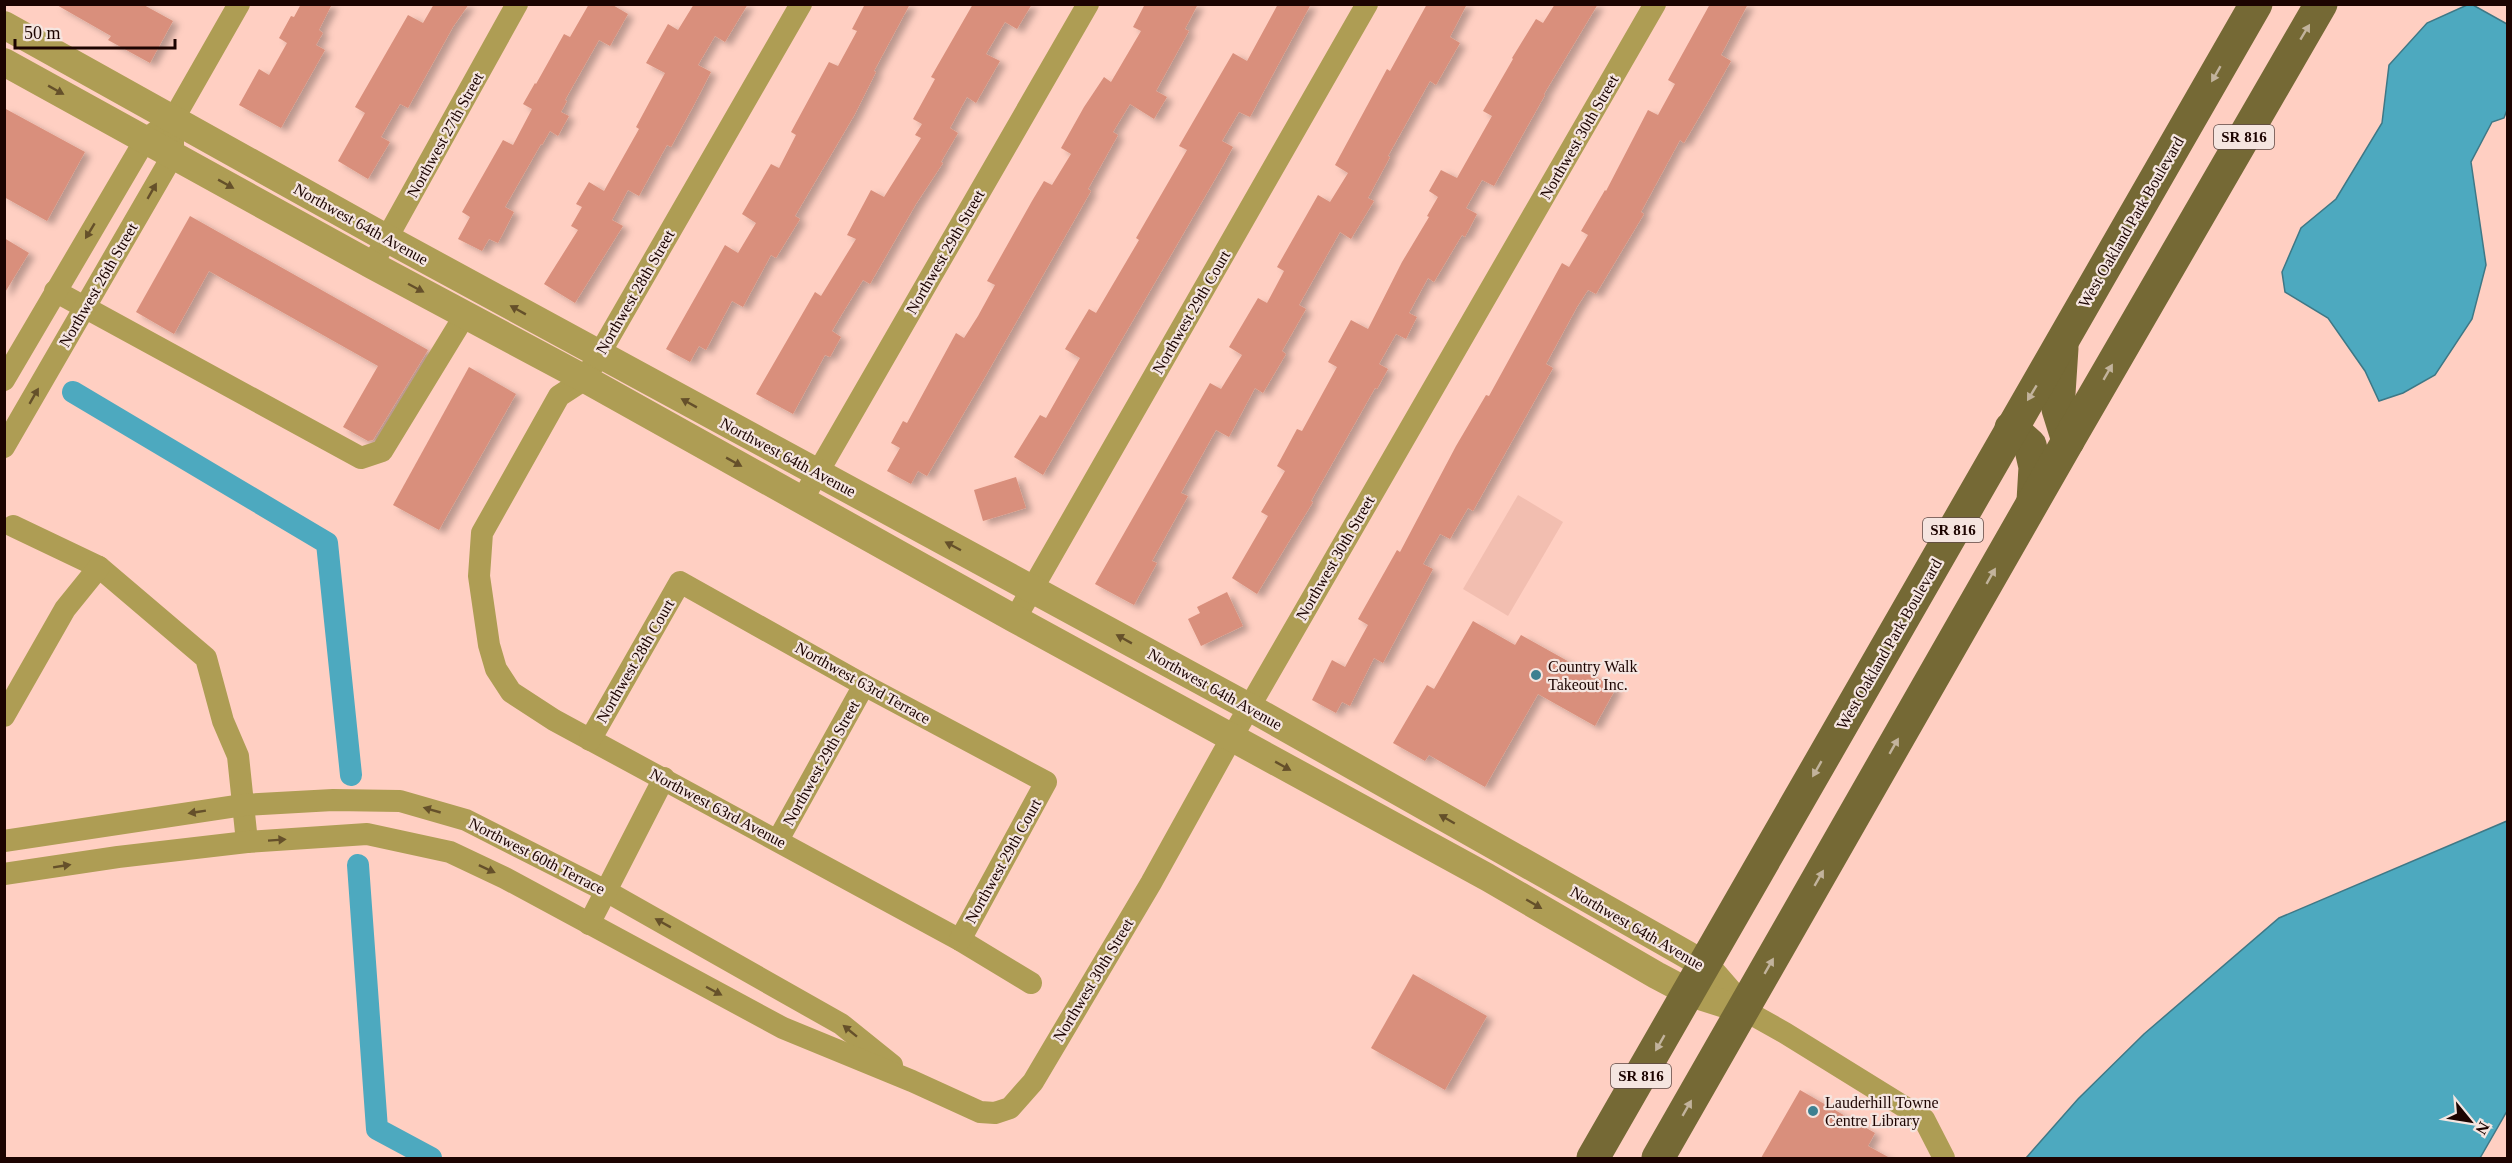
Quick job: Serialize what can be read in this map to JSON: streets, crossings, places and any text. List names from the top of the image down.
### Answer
{
  "streets": {
    "main road": ["SR 816", "West Oakland Park Boulevard"],
    "street": [
      "Northwest 27th Street",
      "Northwest 30th Street",
      "Northwest 64th Avenue",
      "Northwest 29th Street",
      "Northwest 26th Street",
      "Northwest 28th Street",
      "Northwest 29th Court",
      "Northwest 28th Court",
      "Northwest 63rd Terrace",
      "Northwest 63rd Avenue",
      "Northwest 60th Terrace"
    ]
  },
  "crossings": [
    ["Northwest 27th Street", "Northwest 64th Avenue"],
    ["Northwest 30th Street", "Northwest 64th Avenue"],
    ["Northwest 30th Street", "Northwest 60th Terrace"],
    ["SR 816", "Northwest 64th Avenue"],
    ["West Oakland Park Boulevard", "Northwest 64th Avenue"],
    ["Northwest 64th Avenue", "Northwest 29th Street"],
    ["Northwest 64th Avenue", "Northwest 26th Street"],
    ["Northwest 64th Avenue", "Northwest 28th Street"],
    ["Northwest 64th Avenue", "Northwest 29th Court"],
    ["Northwest 29th Street", "Northwest 63rd Terrace"],
    ["Northwest 29th Street", "Northwest 63rd Avenue"],
    ["Northwest 28th Street", "Northwest 63rd Avenue"],
    ["Northwest 29th Court", "Northwest 63rd Terrace"],
    ["Northwest 29th Court", "Northwest 63rd Avenue"],
    ["Northwest 28th Court", "Northwest 63rd Terrace"],
    ["Northwest 28th Court", "Northwest 63rd Avenue"]
  ],
  "places": ["Country Walk Takeout Inc.", "Lauderhill Towne Centre Library"],
  "scale_bar": "50 m",
  "north": "bottom right"
}
